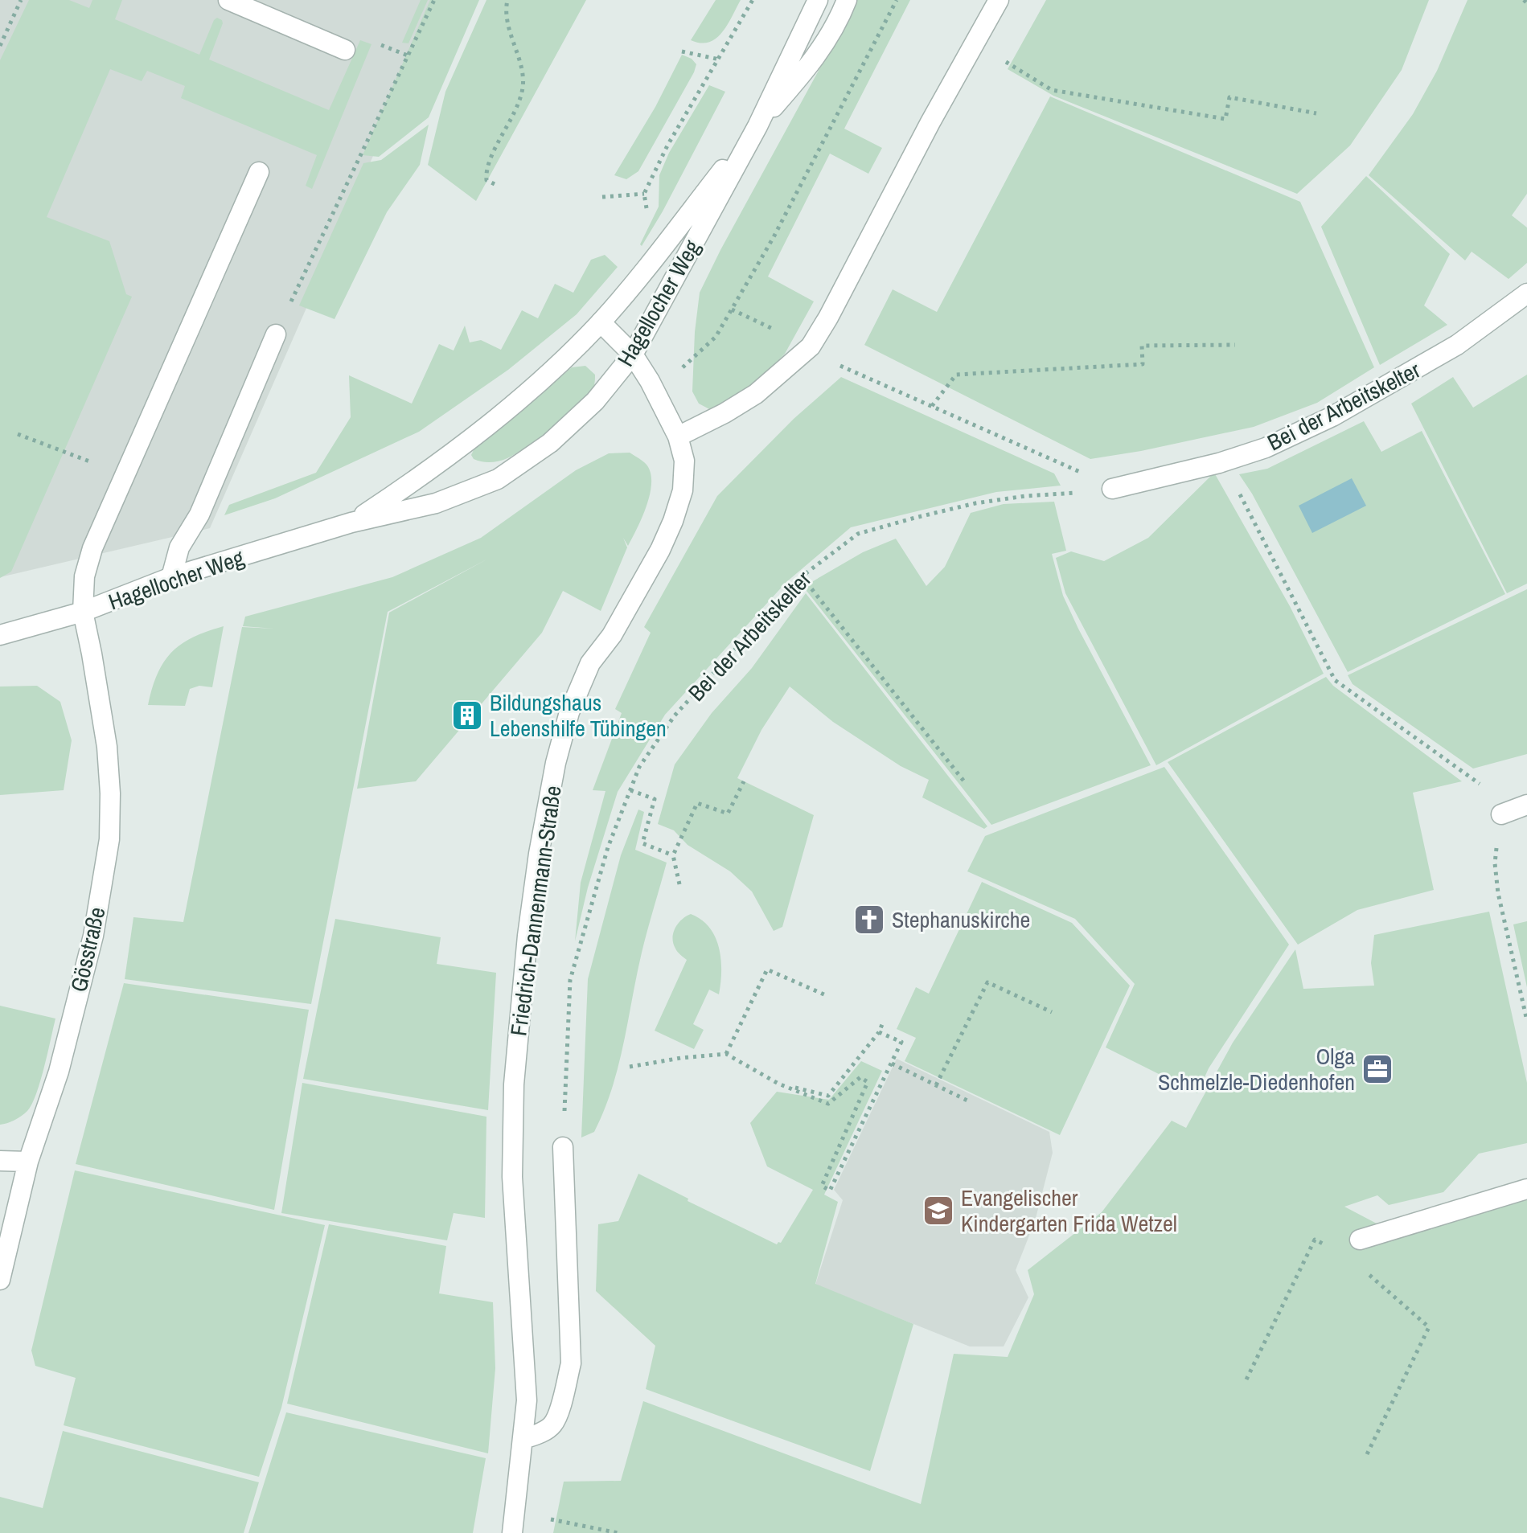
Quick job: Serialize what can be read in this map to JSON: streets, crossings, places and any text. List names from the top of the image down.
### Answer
{
  "streets": {
    "street": [
      "Hagellocher Weg",
      "Bei der Arbeitskelter",
      "Friedrich-Dannenmann-Straße",
      "Gösstraße"
    ]
  },
  "crossings": [
    ["Hagellocher Weg", "Friedrich-Dannenmann-Straße"],
    ["Hagellocher Weg", "Gösstraße"]
  ],
  "places": {
    "building": ["Bildungshaus Lebenshilfe Tübingen"],
    "church": ["Stephanuskirche"],
    "office": ["Olga Schmelzle-Diedenhofen"],
    "school or university": ["Evangelischer Kindergarten Frida Wetzel"]
  }
}
